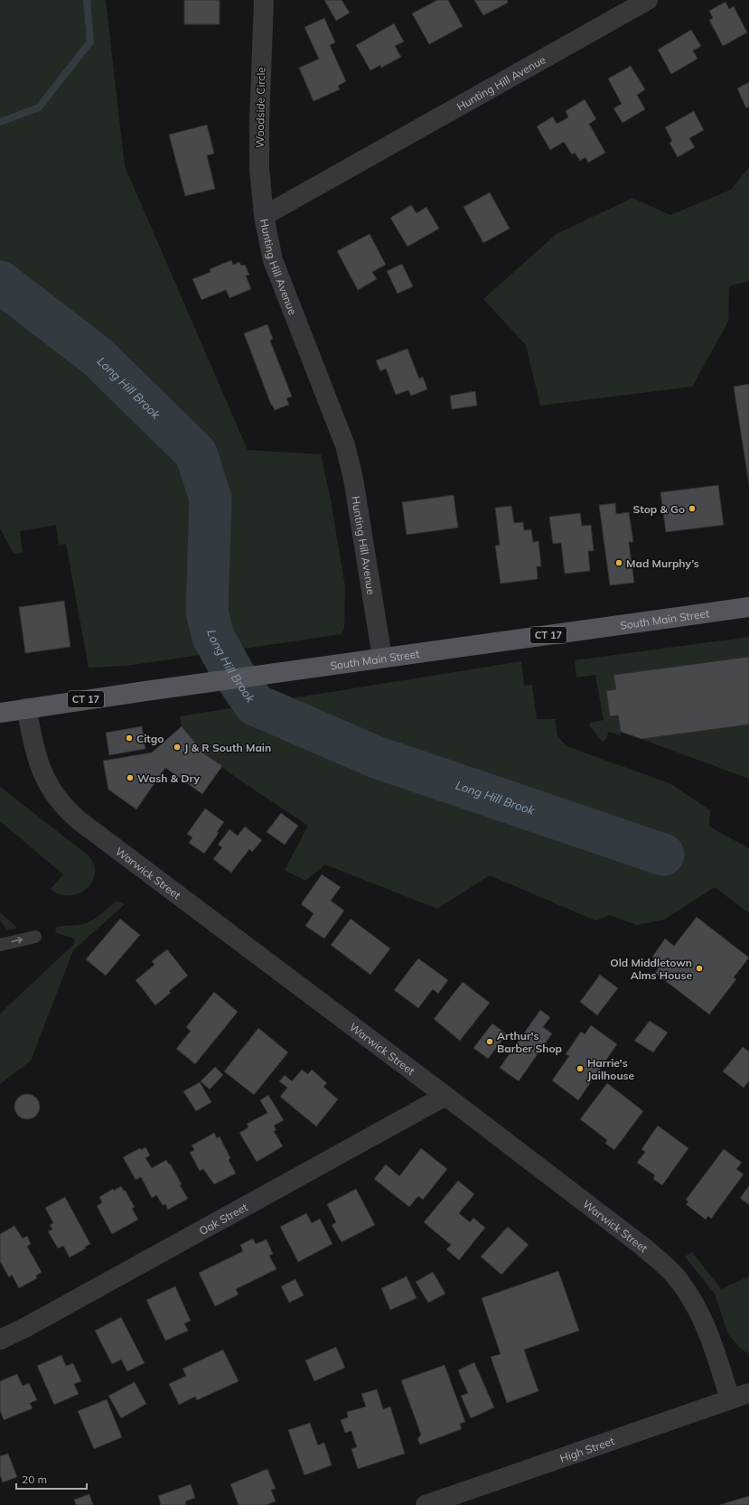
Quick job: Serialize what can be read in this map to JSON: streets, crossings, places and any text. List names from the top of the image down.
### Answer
{
  "streets": {
    "main road": ["South Main Street", "CT 17"],
    "street": [
      "Hunting Hill Avenue",
      "Woodside Circle",
      "Warwick Street",
      "Oak Street",
      "High Street"
    ]
  },
  "crossings": [
    ["Hunting Hill Avenue", "Woodside Circle"],
    ["Hunting Hill Avenue", "South Main Street"],
    ["South Main Street", "Warwick Street"],
    ["Warwick Street", "Oak Street"],
    ["Warwick Street", "High Street"]
  ],
  "water": ["Long Hill Brook"],
  "places": [
    "Stop & Go",
    "Mad Murphy’s",
    "Citgo",
    "J & R South Main",
    "Wash & Dry",
    "Old Middletown Alms House",
    "Arthur's Barber Shop",
    "Harrie's Jailhouse"
  ],
  "scale_bar": "20 m"
}
